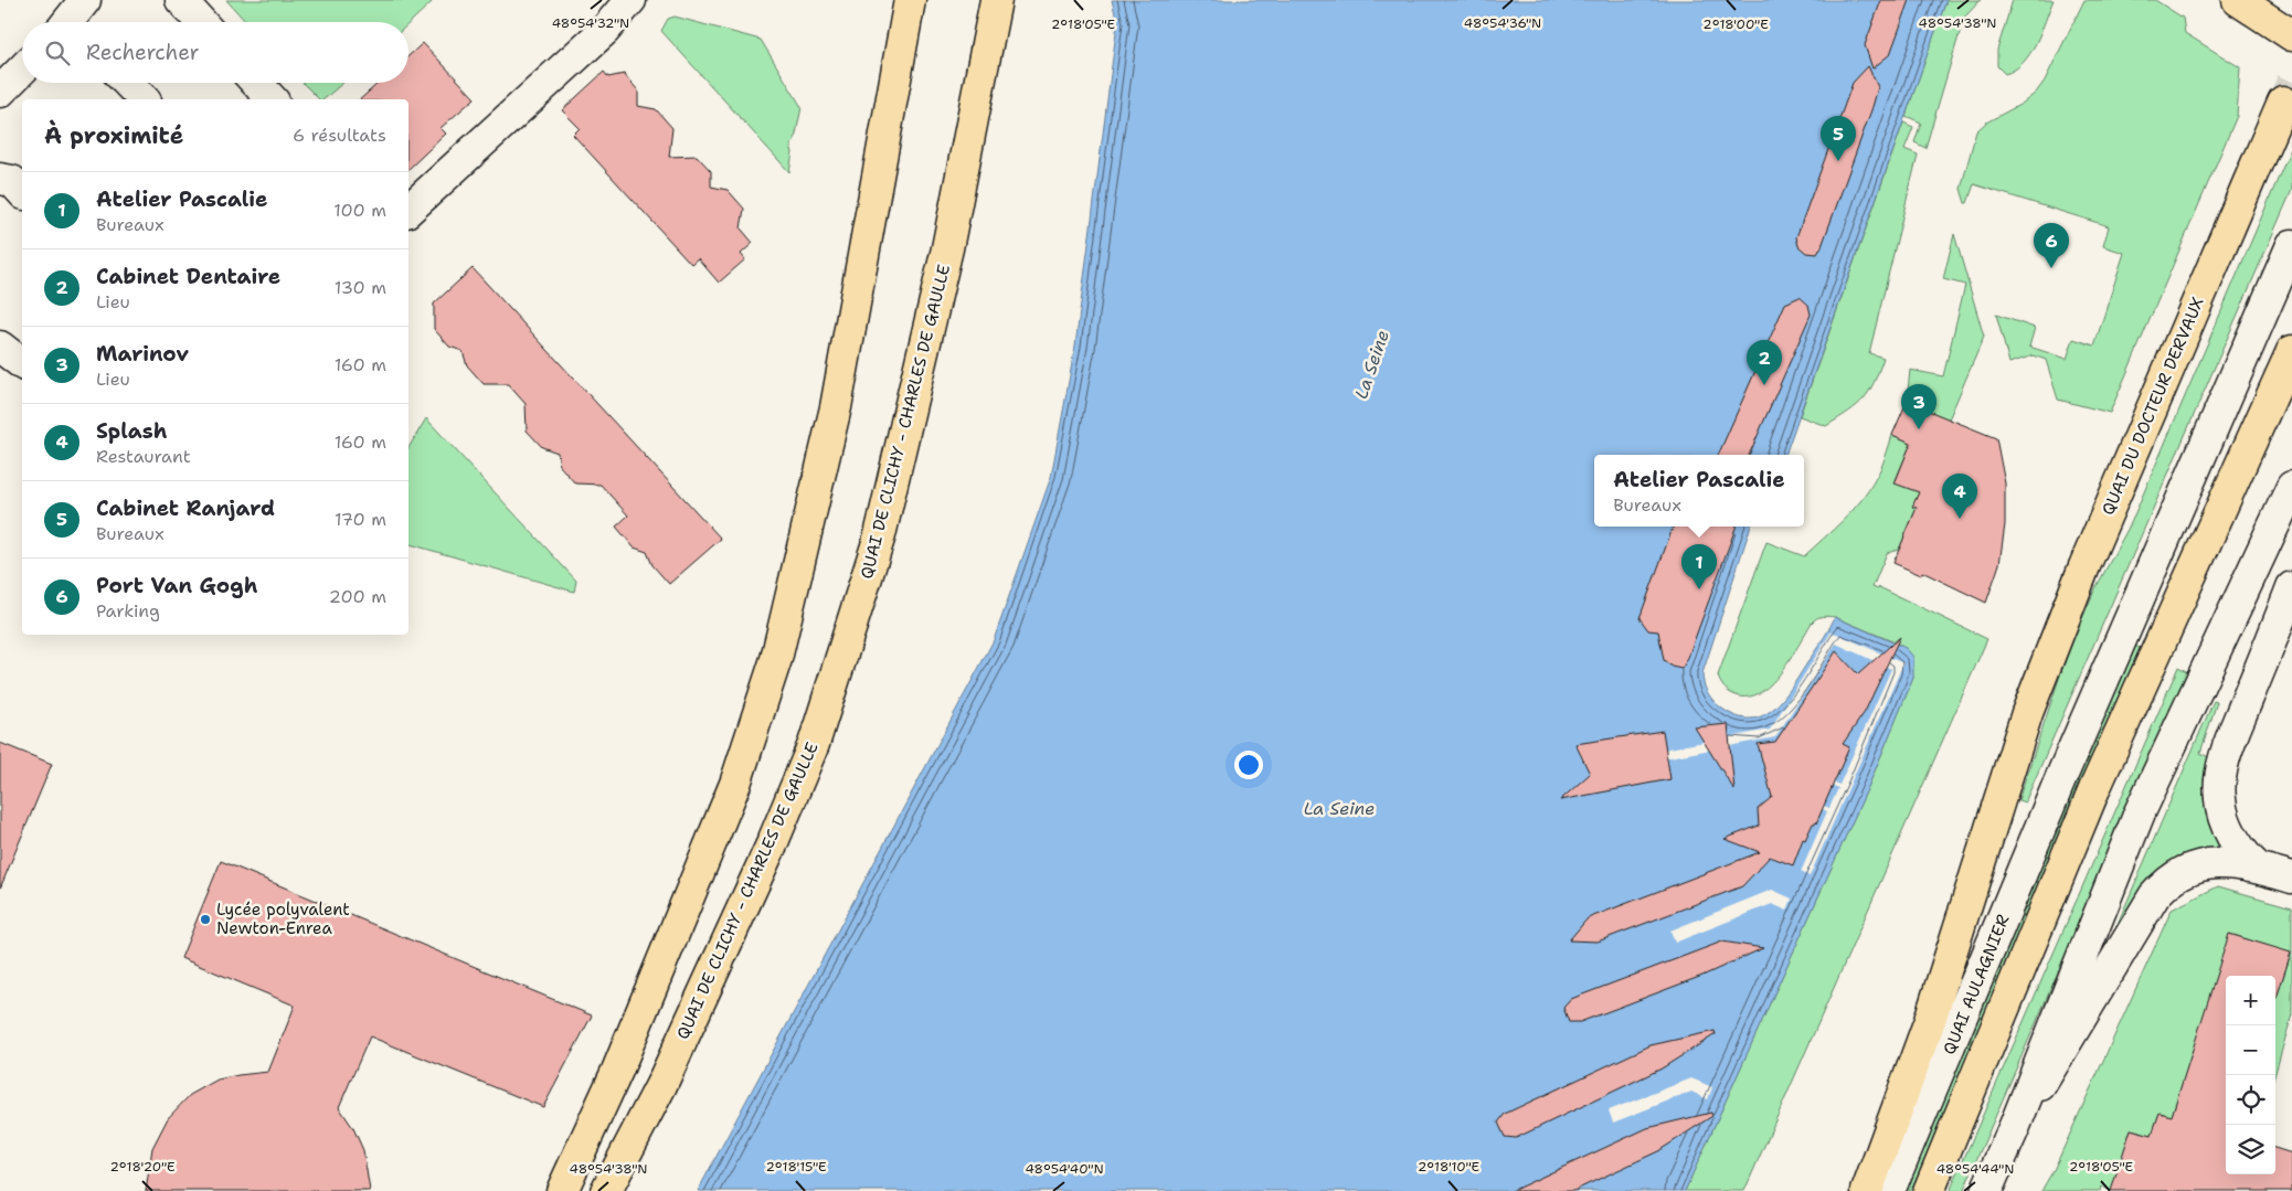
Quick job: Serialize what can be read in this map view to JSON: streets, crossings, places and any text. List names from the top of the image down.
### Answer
{
  "streets": {
    "main road": ["QUAI DU DOCTEUR DERVAUX", "QUAI DE CLICHY - CHARLES DE GAULLE", "QUAI AULAGNIER"]
  },
  "water": ["La Seine"],
  "places": ["Lycée polyvalent Newton-Enrea"],
  "page": {
    "search": "Rechercher",
    "heading": ["À proximité", "6 résultats"],
    "pins": [
      "5",
      "6",
      "2",
      "3",
      "4",
      "1"
    ],
    "list": [
      {
        "mark": "1",
        "name": "Atelier Pascalie",
        "note": "Bureaux",
        "value": "100 m"
      },
      {
        "mark": "2",
        "name": "Cabinet Dentaire",
        "note": "Lieu",
        "value": "130 m"
      },
      {
        "mark": "3",
        "name": "Marinov",
        "note": "Lieu",
        "value": "160 m"
      },
      {
        "mark": "4",
        "name": "Splash",
        "note": "Restaurant",
        "value": "160 m"
      },
      {
        "mark": "5",
        "name": "Cabinet Ranjard",
        "note": "Bureaux",
        "value": "170 m"
      },
      {
        "mark": "6",
        "name": "Port Van Gogh",
        "note": "Parking",
        "value": "200 m"
      }
    ],
    "popup": ["Atelier Pascalie", "Bureaux"],
    "map_buttons": ["+", "−"]
  },
  "coordinates": [
    "48°54'32\"N",
    "48°54'36\"N",
    "48°54'38\"N",
    "2°18'05\"E",
    "2°18'00\"E",
    "2°18'20\"E",
    "2°18'15\"E",
    "2°18'10\"E",
    "48°54'40\"N",
    "48°54'44\"N"
  ]
}
